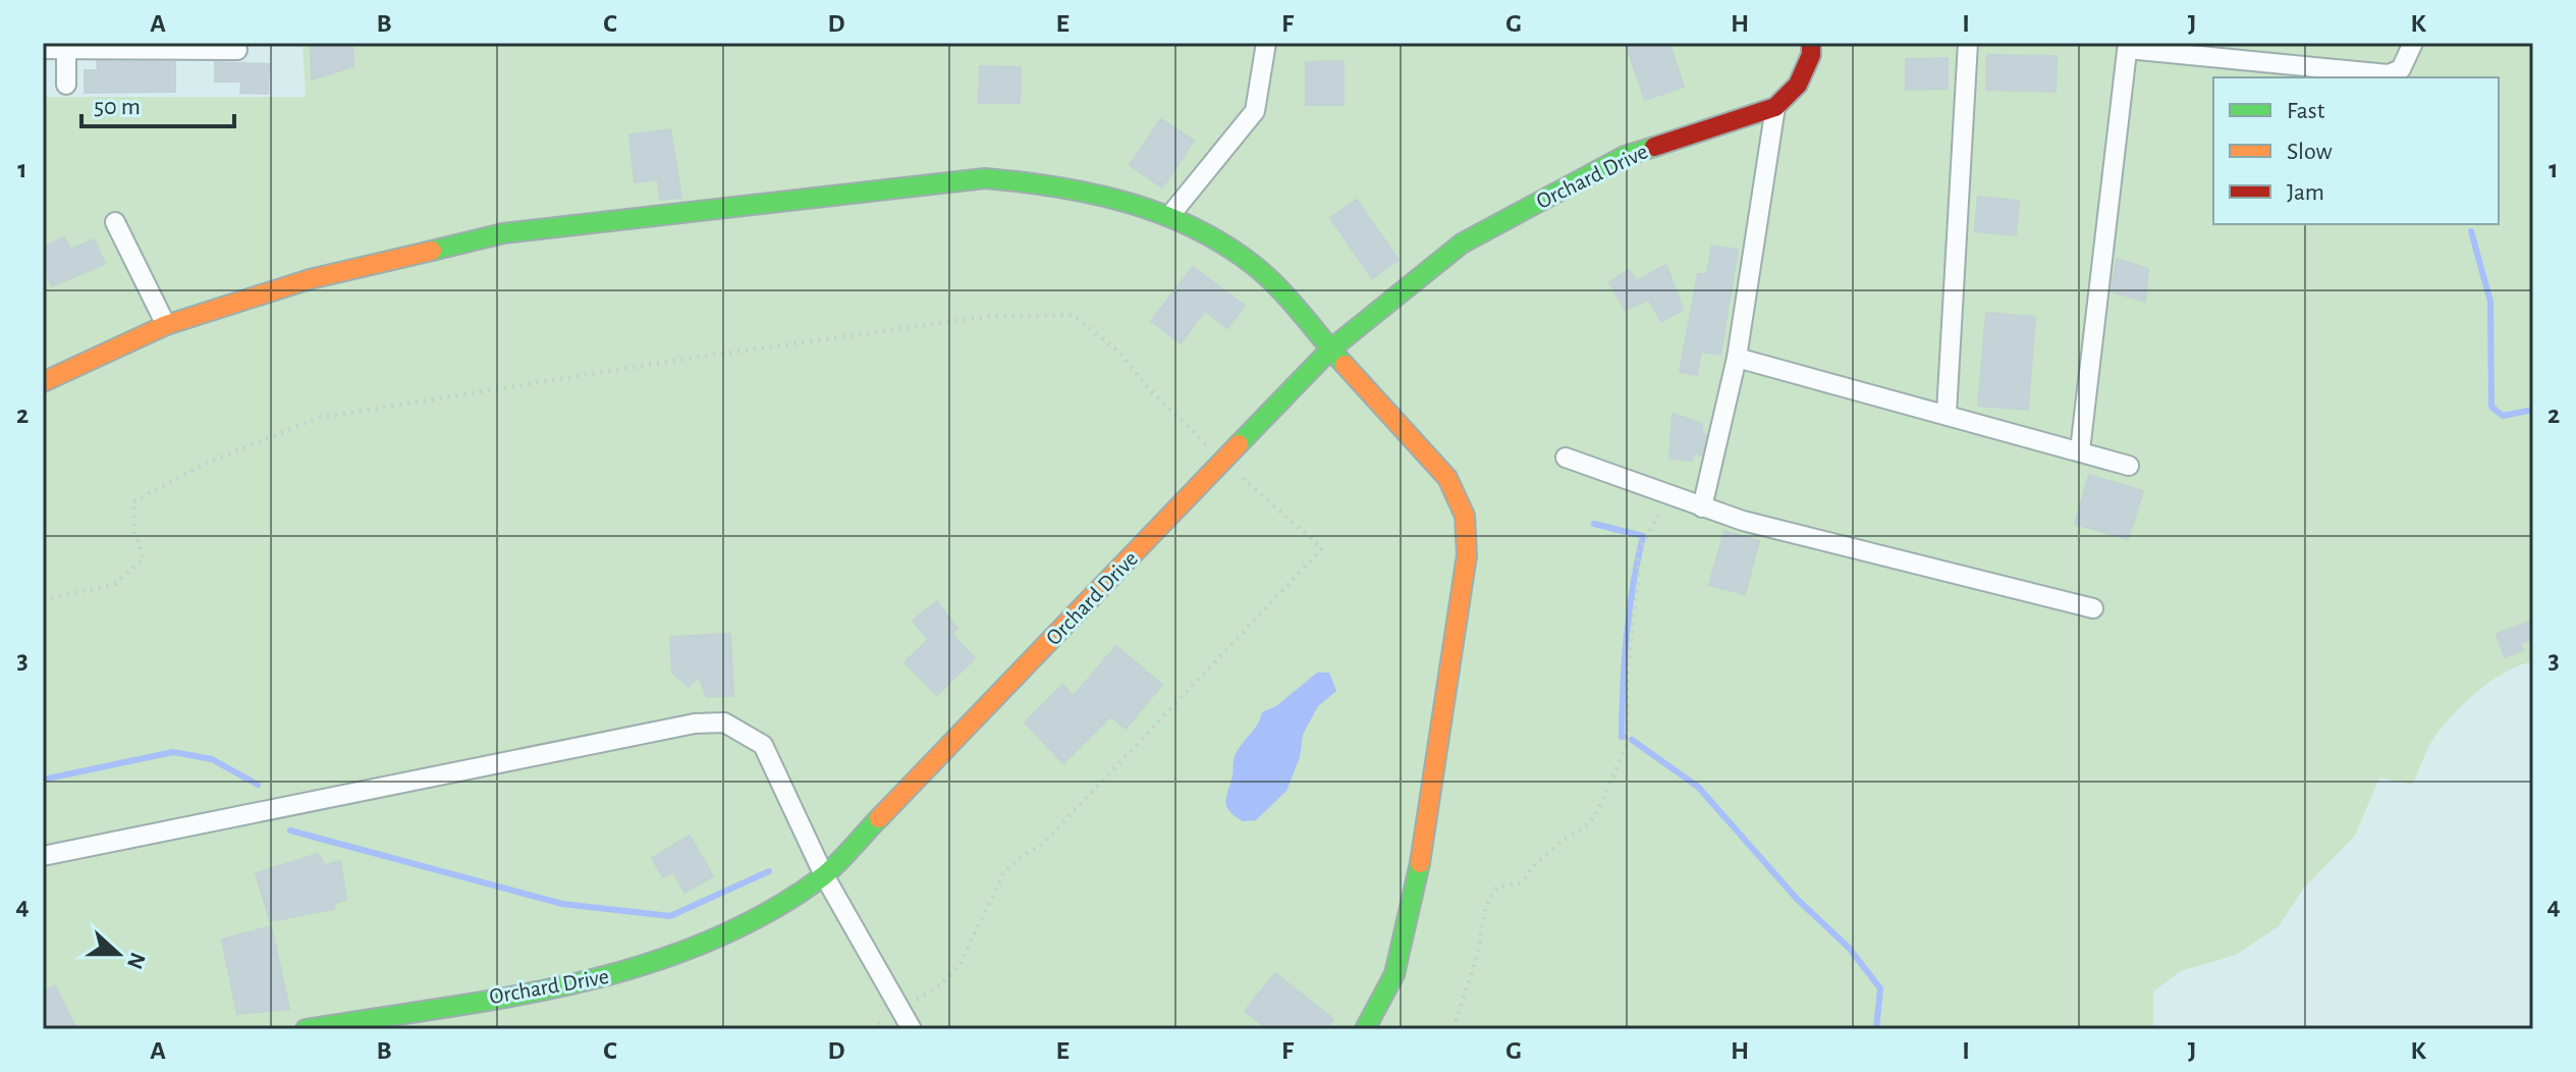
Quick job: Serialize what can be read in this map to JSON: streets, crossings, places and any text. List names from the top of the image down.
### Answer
{
  "streets": {
    "street": ["Orchard Drive"]
  },
  "legend": ["Fast", "Slow", "Jam"],
  "scale_bar": "50 m",
  "north": "right",
  "grid": {
    "columns": [
      "A",
      "B",
      "C",
      "D",
      "E",
      "F",
      "G",
      "H",
      "I",
      "J",
      "K"
    ],
    "rows": [
      "1",
      "2",
      "3",
      "4"
    ]
  }
}
